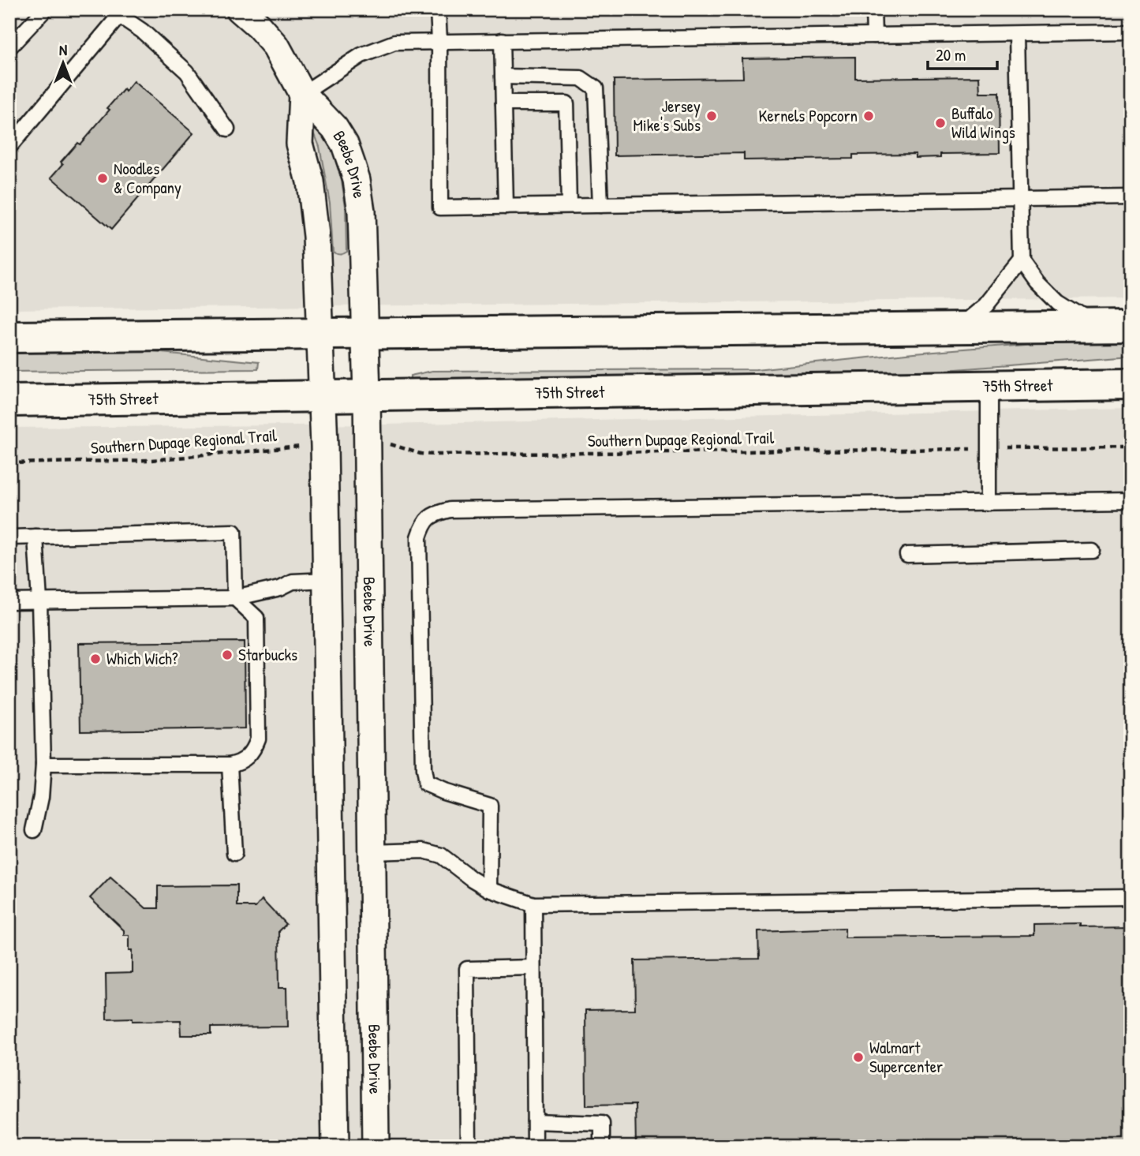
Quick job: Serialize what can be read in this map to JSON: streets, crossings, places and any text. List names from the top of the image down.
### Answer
{
  "streets": {
    "main road": ["75th Street"],
    "street": ["Beebe Drive"],
    "path": ["Southern Dupage Regional Trail"]
  },
  "crossings": [
    ["Beebe Drive", "75th Street"]
  ],
  "places": [
    "Jersey Mike's Subs",
    "Kernels Popcorn",
    "Buffalo Wild Wings",
    "Noodles & Company",
    "Starbucks",
    "Which Wich?",
    "Walmart Supercenter"
  ],
  "scale_bar": "20 m",
  "north": "top"
}
